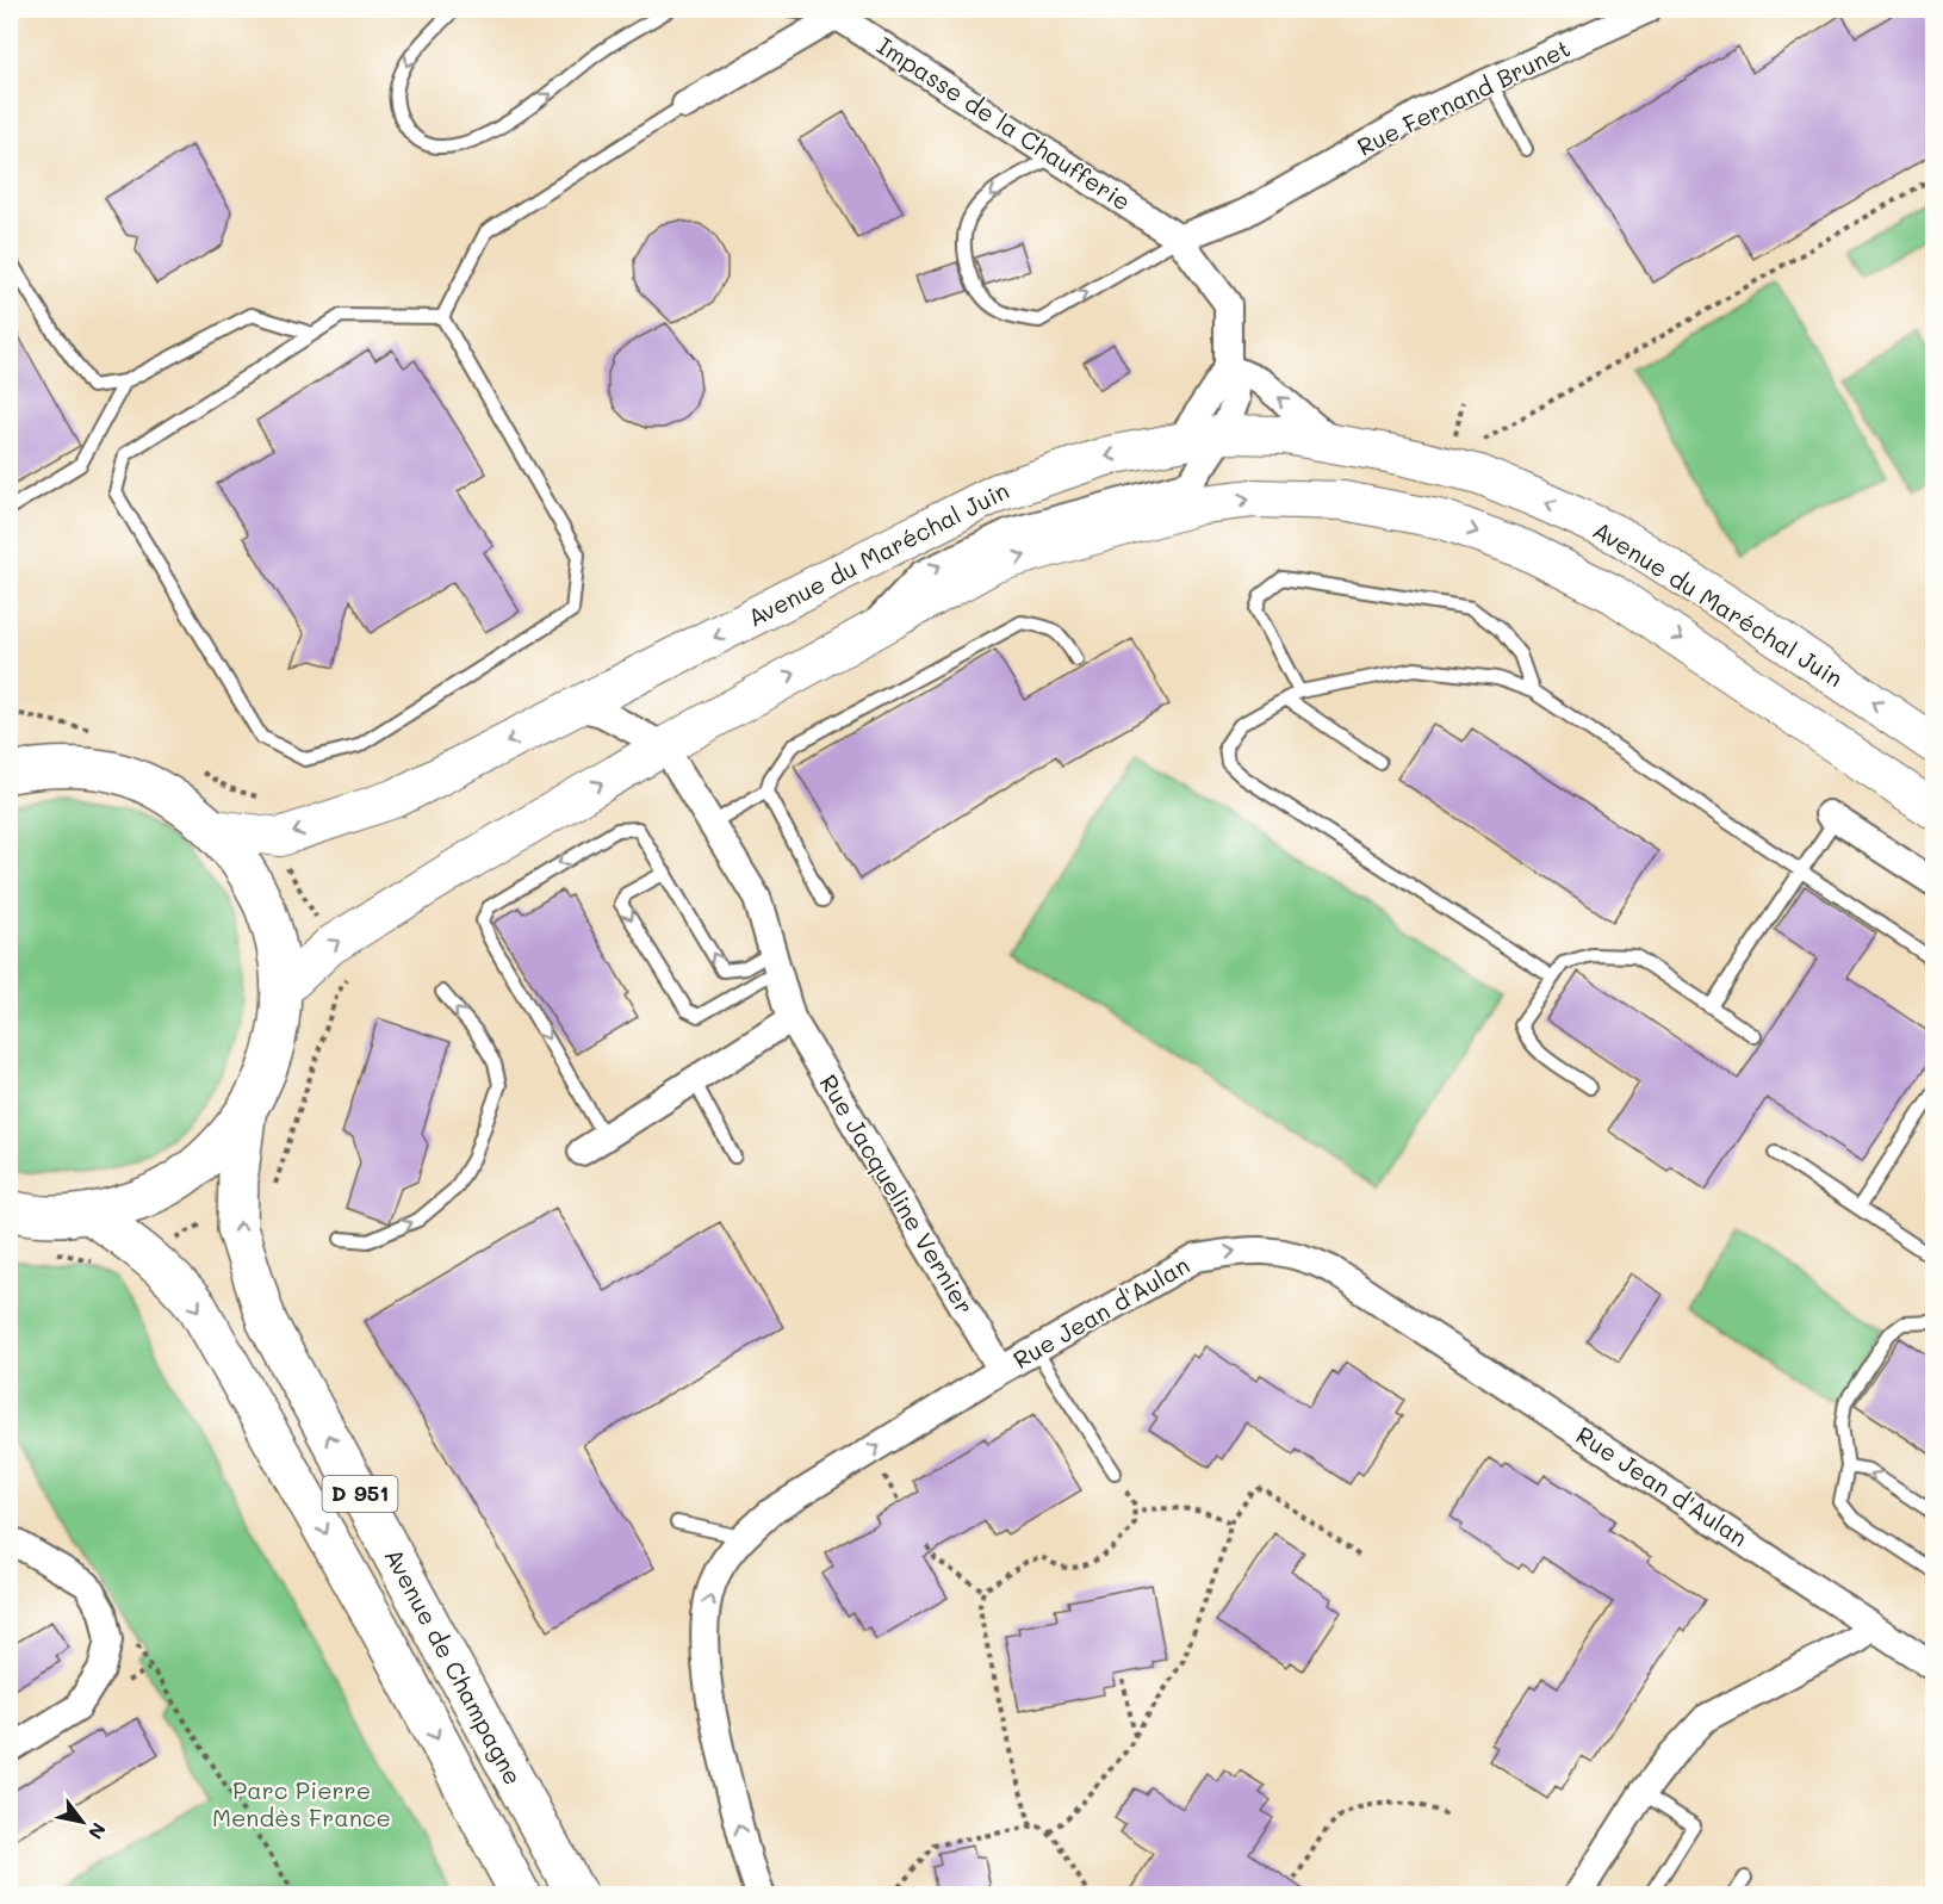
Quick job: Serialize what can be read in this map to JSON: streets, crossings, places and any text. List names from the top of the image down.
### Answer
{
  "streets": {
    "main road": ["Avenue du Maréchal Juin", "D 951", "Avenue de Champagne"],
    "street": [
      "Rue Fernand Brunet",
      "Impasse de la Chaufferie",
      "Rue Jacqueline Vernier",
      "Rue Jean d'Aulan"
    ]
  },
  "crossings": [
    ["Rue Fernand Brunet", "Impasse de la Chaufferie"],
    ["Avenue du Maréchal Juin", "Rue Jacqueline Vernier"],
    ["Rue Jacqueline Vernier", "Rue Jean d'Aulan"]
  ],
  "parks": ["Parc Pierre Mendès France"],
  "north": "bottom right"
}
